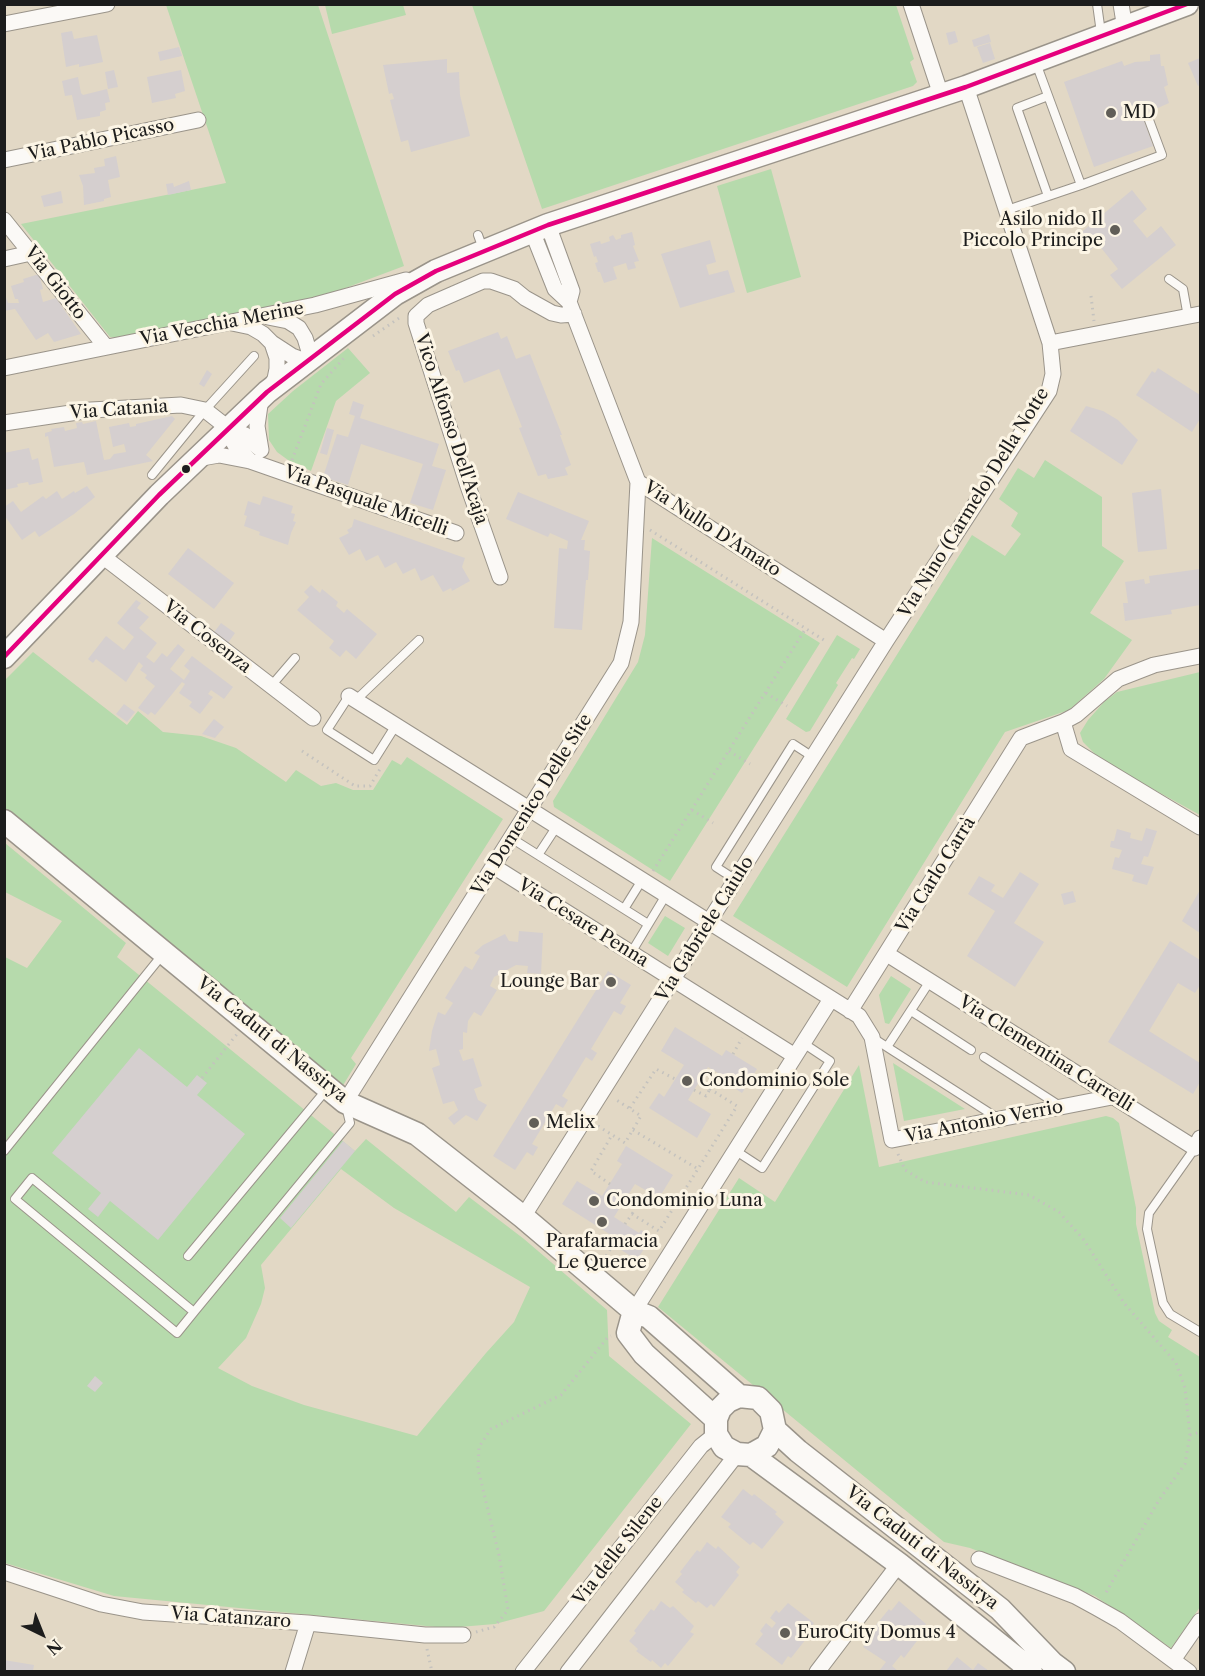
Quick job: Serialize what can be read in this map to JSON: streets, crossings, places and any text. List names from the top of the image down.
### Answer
{
  "streets": {
    "street": [
      "Via Pablo Picasso",
      "Via Giotto",
      "Via Vecchia Merine",
      "Via Catania",
      "Vico Alfonso Dell'Acaja",
      "Via Pasquale Micelli",
      "Via Nino (Carmelo) Della Notte",
      "Via Nullo D'Amato",
      "Via Cosenza",
      "Via Domenico Delle Site",
      "Via Carlo Carrà",
      "Via Cesare Penna",
      "Via Gabriele Caiulo",
      "Via Caduti di Nassirya",
      "Via Clementina Carrelli",
      "Via Antonio Verrio",
      "Via delle Silene",
      "Via Catanzaro"
    ]
  },
  "crossings": [
    ["Via Giotto", "Via Vecchia Merine"],
    ["Via Catania", "Via Pasquale Micelli"],
    ["Vico Alfonso Dell'Acaja", "Via Nullo D'Amato"],
    ["Via Nino (Carmelo) Della Notte", "Via Nullo D'Amato"],
    ["Via Nino (Carmelo) Della Notte", "Via Gabriele Caiulo"],
    ["Via Nullo D'Amato", "Via Domenico Delle Site"],
    ["Via Nullo D'Amato", "Via Gabriele Caiulo"],
    ["Via Domenico Delle Site", "Via Cesare Penna"],
    ["Via Domenico Delle Site", "Via Caduti di Nassirya"],
    ["Via Carlo Carrà", "Via Clementina Carrelli"],
    ["Via Cesare Penna", "Via Gabriele Caiulo"],
    ["Via Gabriele Caiulo", "Via Caduti di Nassirya"],
    ["Via Caduti di Nassirya", "Via delle Silene"],
    ["Via Clementina Carrelli", "Via Antonio Verrio"]
  ],
  "places": [
    "MD",
    "Asilo nido Il Piccolo Principe",
    "Lounge Bar",
    "Condominio Sole",
    "Melix",
    "Condominio Luna",
    "Parafarmacia Le Querce",
    "EuroCity Domus 4"
  ],
  "north": "bottom right"
}
